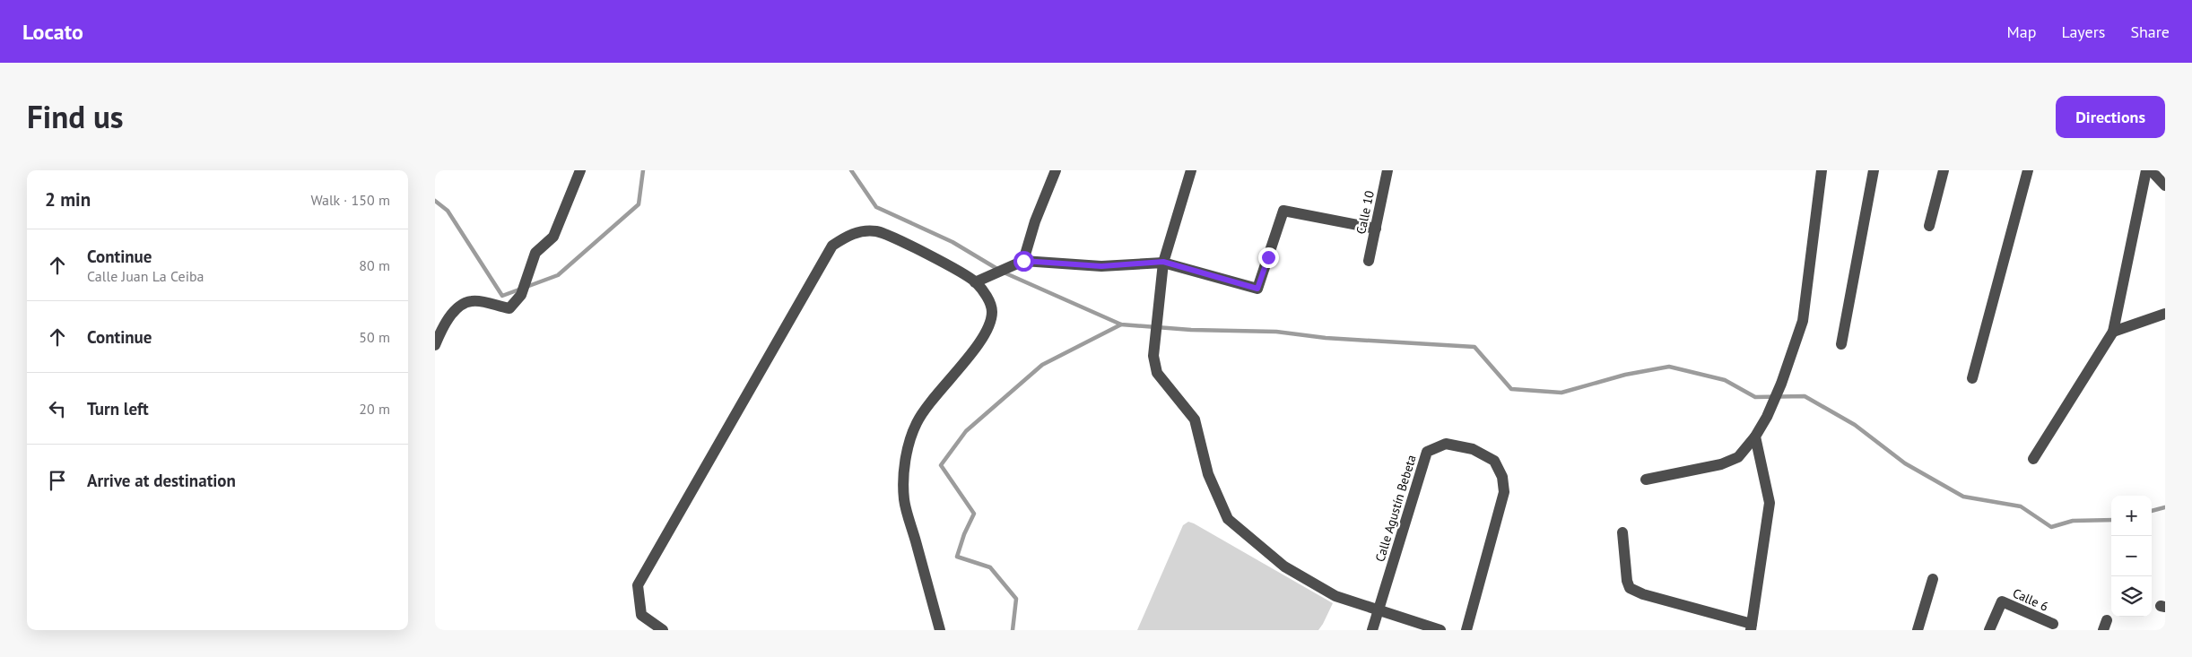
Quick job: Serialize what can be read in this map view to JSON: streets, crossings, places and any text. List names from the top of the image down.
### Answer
{
  "streets": {
    "street": ["Calle 10", "Calle Agustín Bebeta", "Calle 6"]
  },
  "page": {
    "header": "Locato",
    "nav": ["Map", "Layers", "Share"],
    "title": "Find us",
    "buttons": "Directions",
    "heading": ["2 min", "Walk · 150 m"],
    "list": [
      ["Continue", "Calle Juan La Ceiba", "80 m"],
      ["Continue", "50 m"],
      ["Turn left", "20 m"],
      "Arrive at destination"
    ],
    "map_buttons": ["+", "−"]
  }
}
